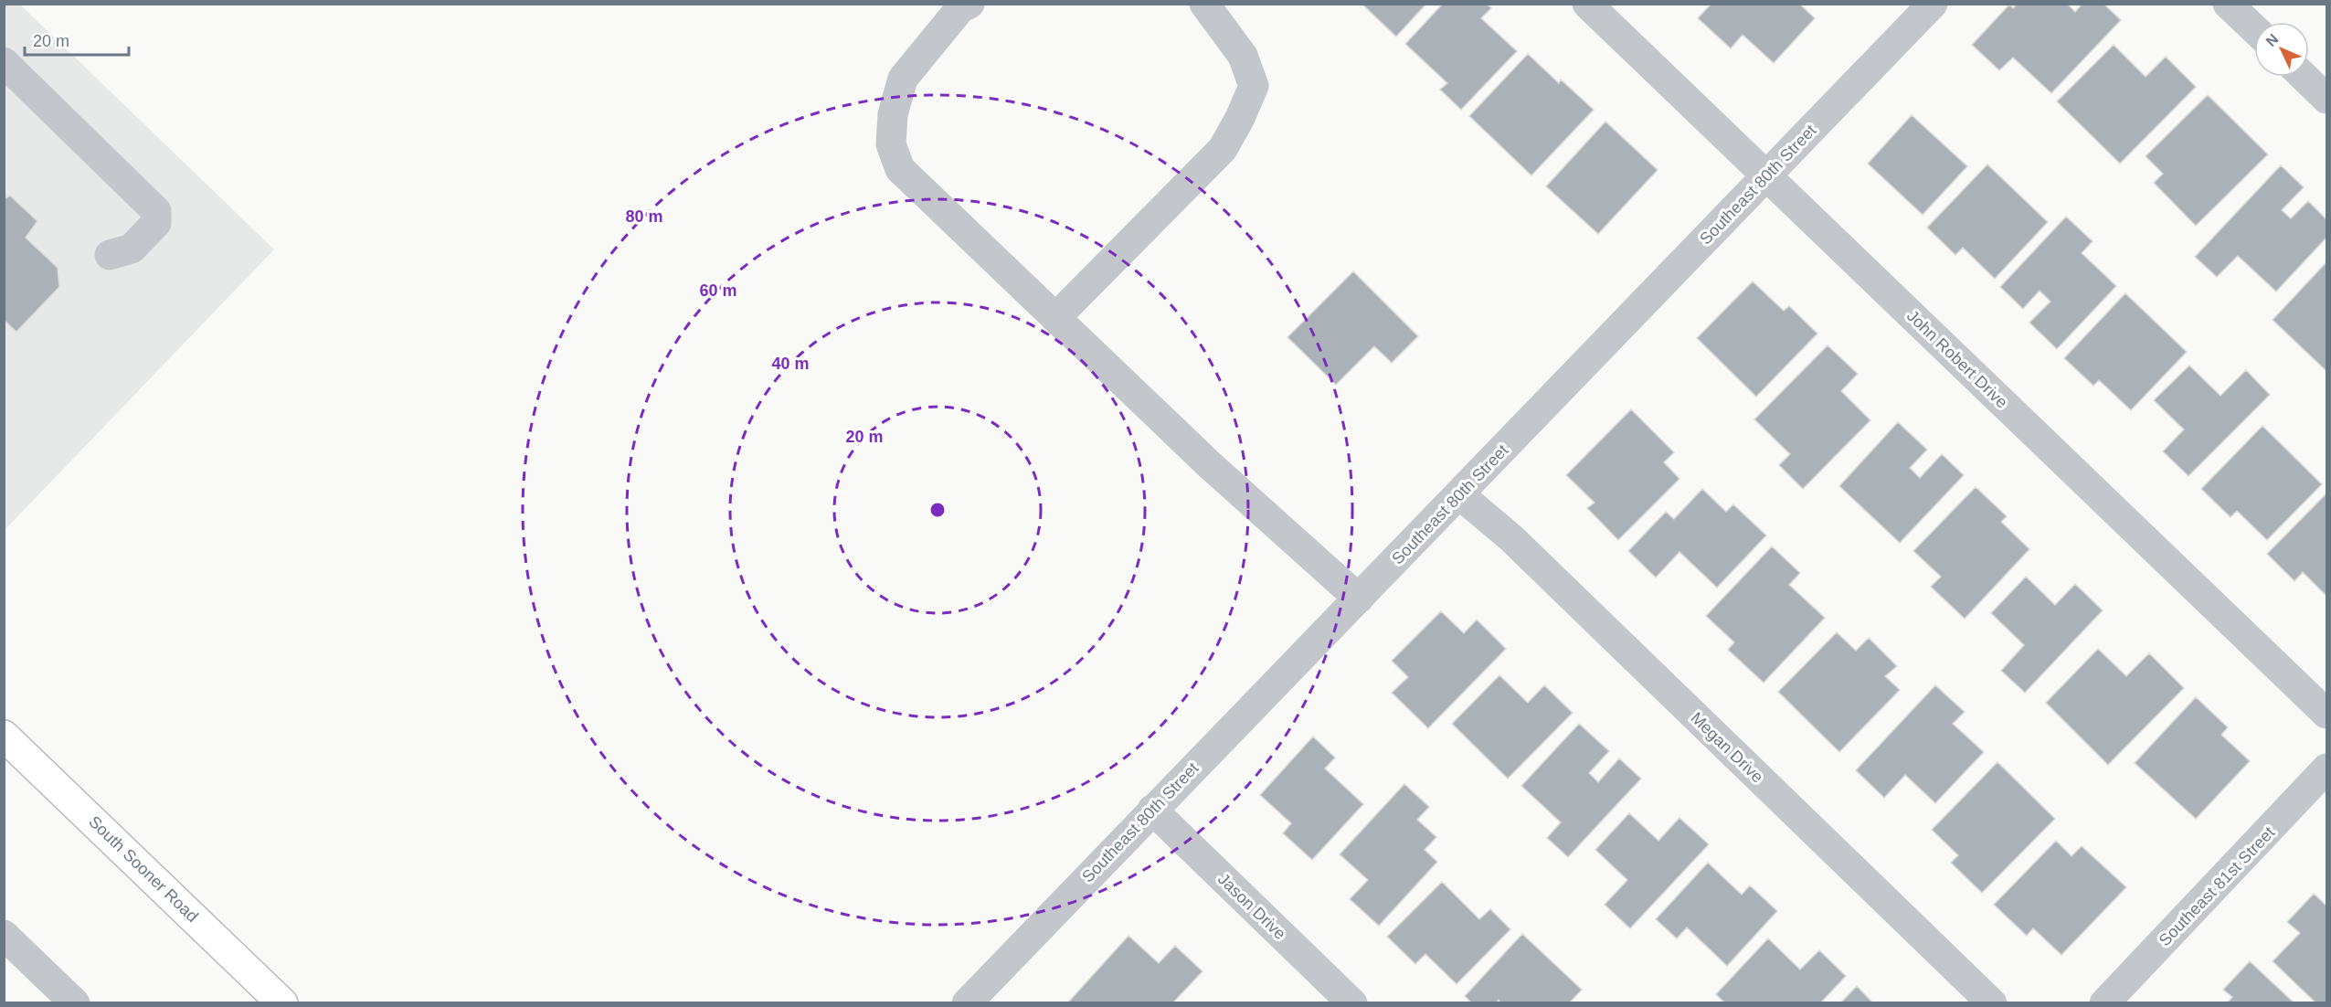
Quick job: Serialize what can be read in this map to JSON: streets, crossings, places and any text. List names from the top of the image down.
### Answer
{
  "streets": {
    "main road": ["South Sooner Road"],
    "street": [
      "Southeast 80th Street",
      "John Robert Drive",
      "Megan Drive",
      "Southeast 81st Street",
      "Jason Drive"
    ]
  },
  "crossings": [
    ["Southeast 80th Street", "John Robert Drive"],
    ["Southeast 80th Street", "Megan Drive"],
    ["Southeast 80th Street", "Jason Drive"]
  ],
  "scale_bar": "20 m",
  "north": "top left",
  "rings": [
    "80 m",
    "60 m",
    "40 m",
    "20 m"
  ]
}
